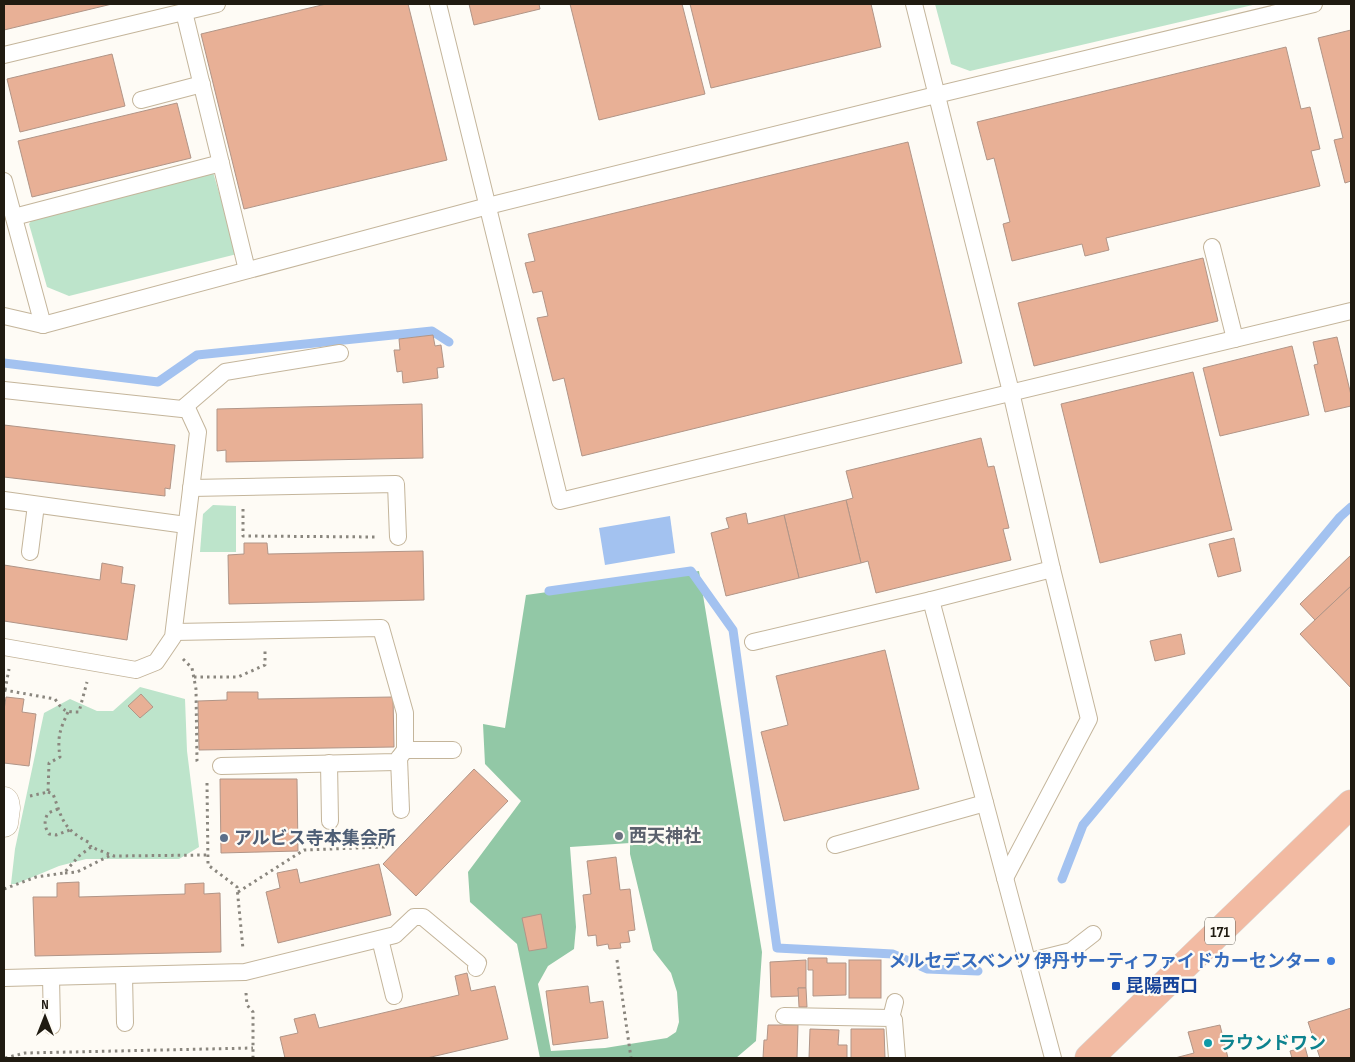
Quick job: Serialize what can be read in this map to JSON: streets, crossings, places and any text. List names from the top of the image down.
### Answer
{
  "streets": {
    "highway": ["171"]
  },
  "places": {
    "other": [
      "西天神社",
      "アルビス寺本集会所",
      "メルセデスベンツ 伊丹サーティファイドカーセンター",
      "ラウンドワン"
    ],
    "transit": ["昆陽西口"]
  },
  "north": "top"
}
